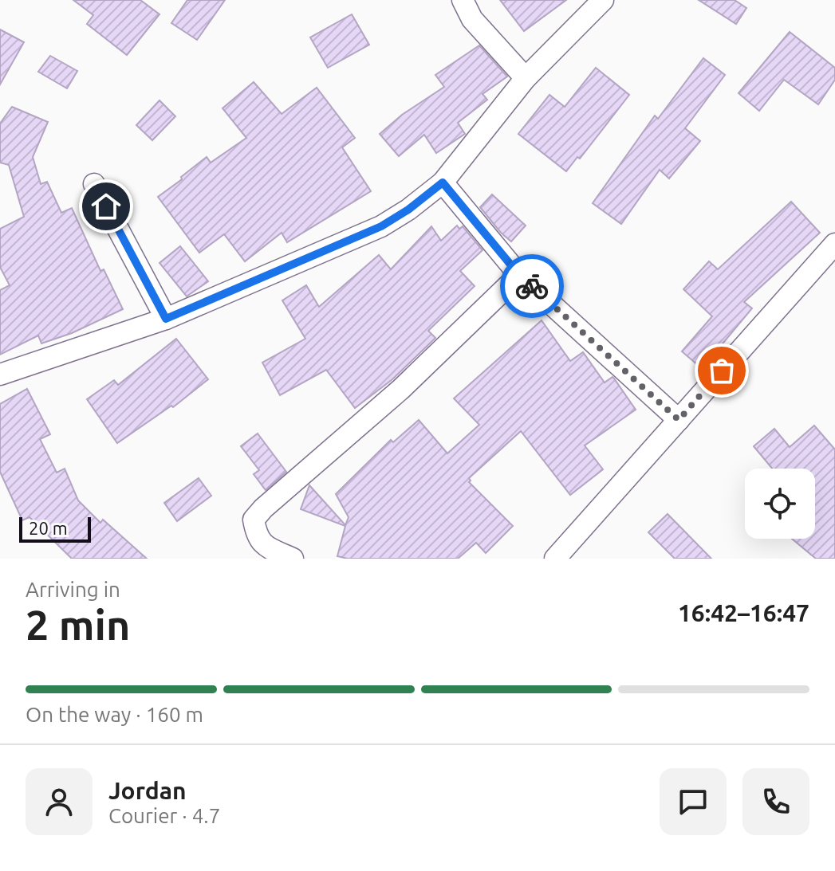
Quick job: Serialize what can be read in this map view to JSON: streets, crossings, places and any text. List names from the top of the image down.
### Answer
{
  "scale_bar": "20 m",
  "page": {
    "scale": "20 m",
    "heading": ["2 min", "Arriving in", "16:42–16:47"],
    "panel": ["Jordan", "Courier · 4.7"],
    "bar": "On the way · 160 m"
  }
}
